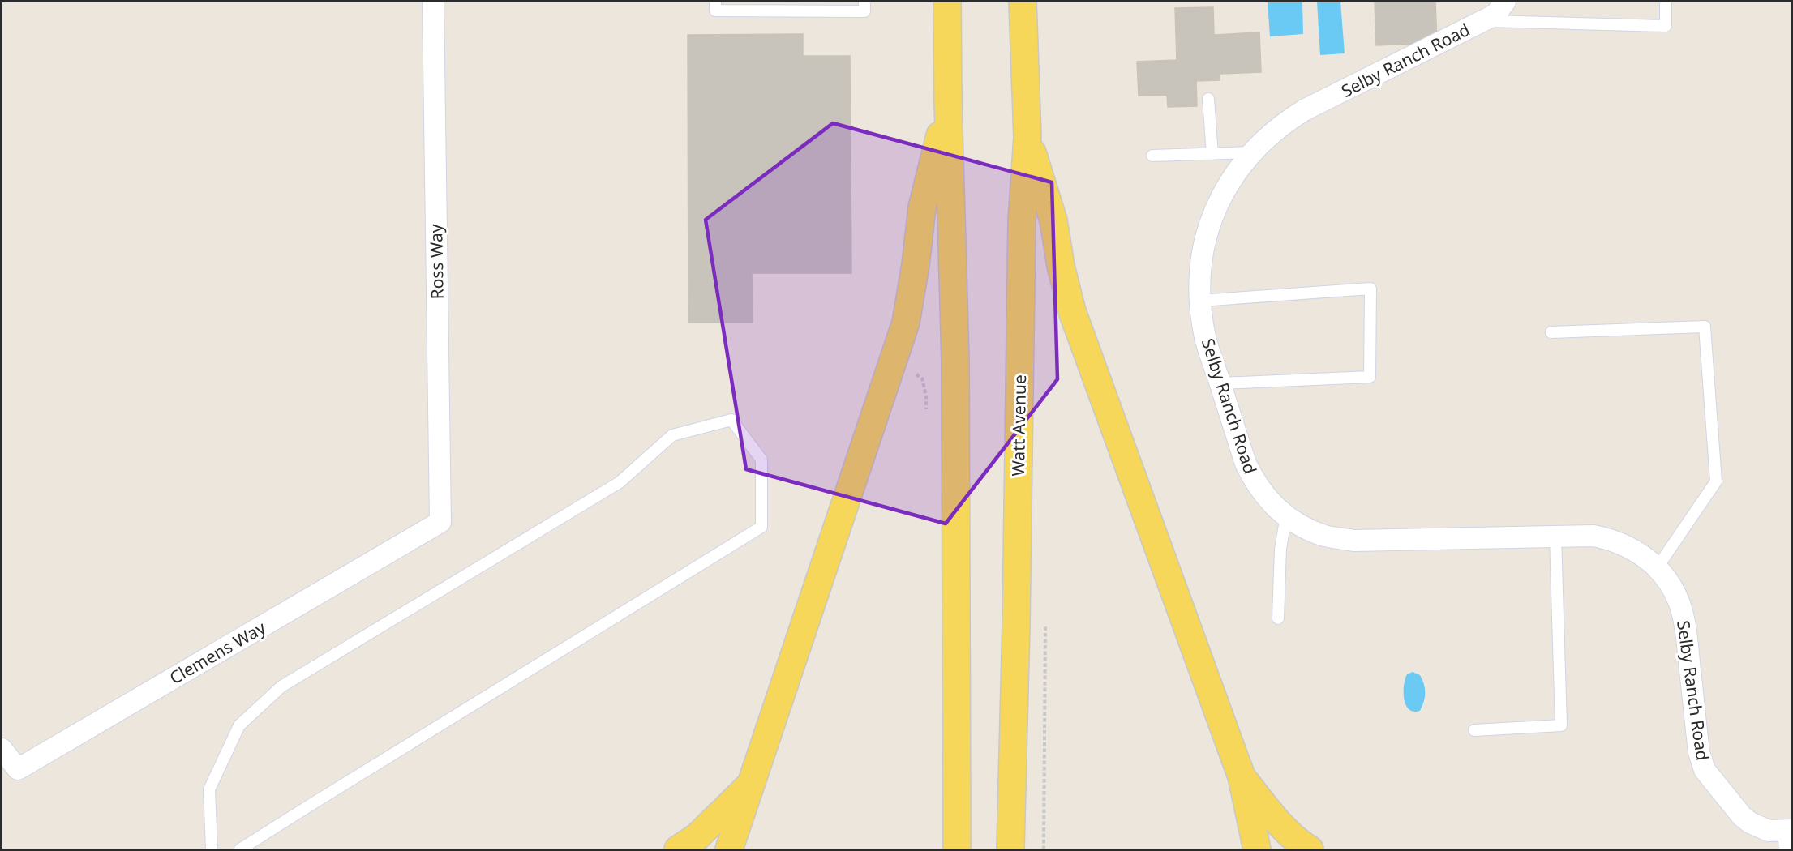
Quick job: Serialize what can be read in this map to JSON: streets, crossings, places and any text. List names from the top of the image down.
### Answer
{
  "streets": {
    "main road": ["Watt Avenue"],
    "street": ["Selby Ranch Road", "Ross Way", "Clemens Way"]
  },
  "crossings": [
    ["Ross Way", "Clemens Way"]
  ]
}
